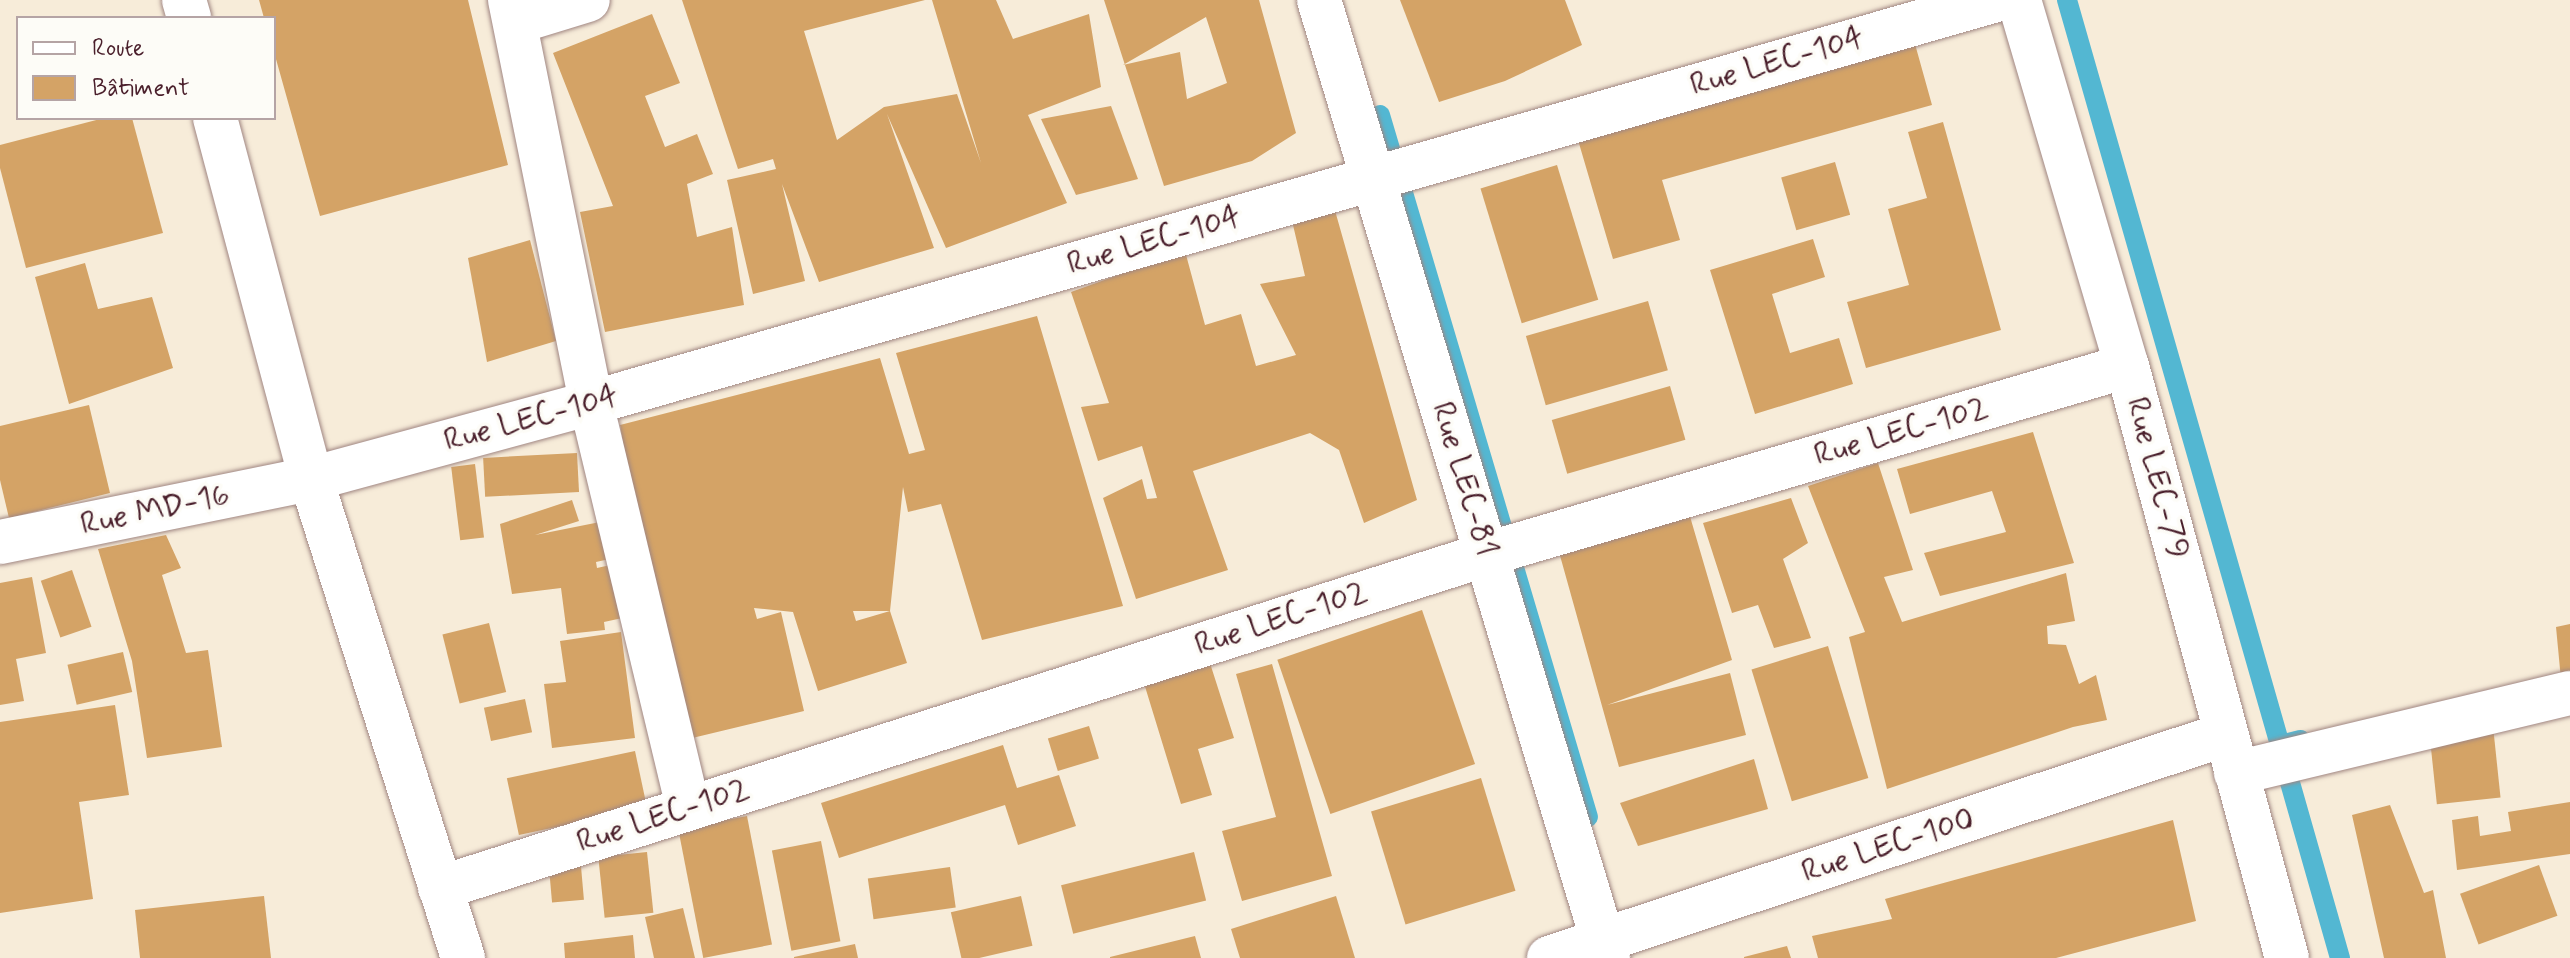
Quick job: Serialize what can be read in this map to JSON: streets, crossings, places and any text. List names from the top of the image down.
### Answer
{
  "streets": {
    "street": [
      "Rue LEC-104",
      "Rue LEC-102",
      "Rue LEC-79",
      "Rue LEC-81",
      "Rue MD-16",
      "Rue LEC-100"
    ]
  },
  "crossings": [
    ["Rue LEC-104", "Rue LEC-81"],
    ["Rue LEC-104", "Rue MD-16"],
    ["Rue LEC-102", "Rue LEC-79"],
    ["Rue LEC-102", "Rue LEC-81"],
    ["Rue LEC-79", "Rue LEC-100"],
    ["Rue LEC-81", "Rue LEC-100"]
  ],
  "legend": ["Route", "Bâtiment"]
}
